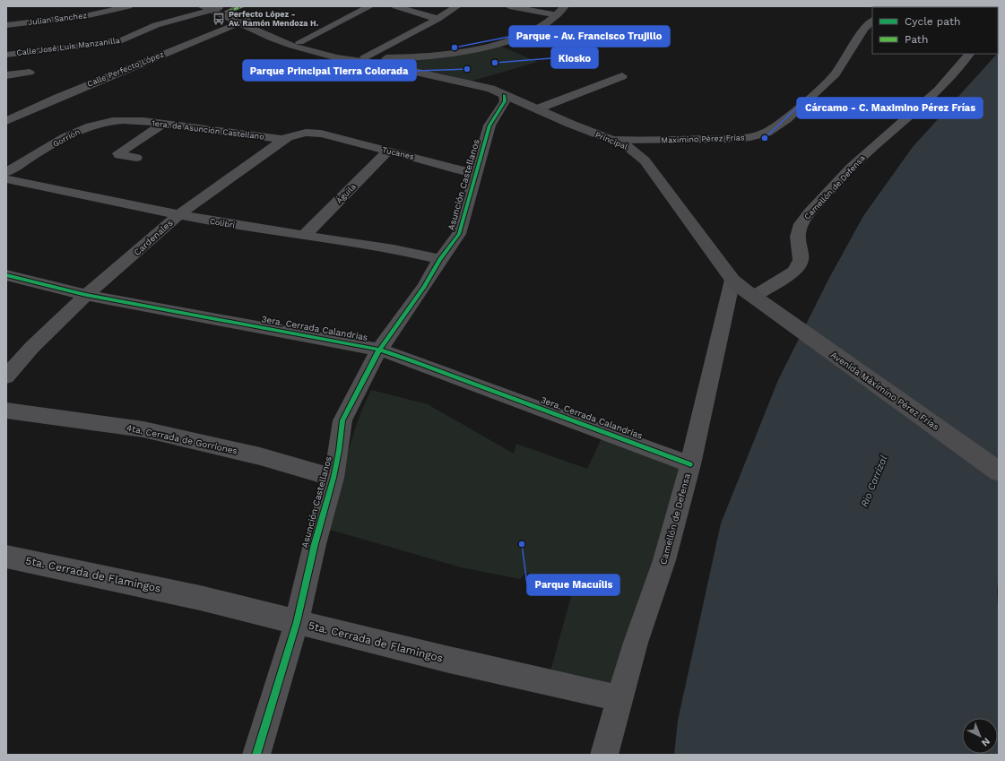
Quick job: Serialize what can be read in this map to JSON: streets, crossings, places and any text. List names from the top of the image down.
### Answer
{
  "streets": {
    "main road": ["Principal", "Avenida Máximino Pérez Frías"],
    "street": [
      "Julian Sanchez",
      "Calle José Luis Manzanilla",
      "Calle Perfecto López",
      "1era. de Asunción Castellano",
      "Gorrión",
      "Maximino Pérez Frías",
      "Tucanes",
      "Asunción Castellanos",
      "Camellón de Defensa",
      "Águila",
      "Colibrí",
      "Cardenales",
      "3era. Cerrada Calandrias",
      "4ta. Cerrada de Gorriones",
      "5ta. Cerrada de Flamingos"
    ]
  },
  "crossings": [
    ["1era. de Asunción Castellano", "Gorrión"],
    ["1era. de Asunción Castellano", "Cardenales"],
    ["Maximino Pérez Frías", "Principal"],
    ["Principal", "Asunción Castellanos"],
    ["Principal", "Camellón de Defensa"],
    ["Principal", "Avenida Máximino Pérez Frías"],
    ["Tucanes", "Asunción Castellanos"],
    ["Tucanes", "Águila"],
    ["Tucanes", "Cardenales"],
    ["Asunción Castellanos", "Colibrí"],
    ["Asunción Castellanos", "3era. Cerrada Calandrias"],
    ["Asunción Castellanos", "4ta. Cerrada de Gorriones"],
    ["Asunción Castellanos", "5ta. Cerrada de Flamingos"],
    ["Camellón de Defensa", "3era. Cerrada Calandrias"],
    ["Camellón de Defensa", "5ta. Cerrada de Flamingos"],
    ["Águila", "Colibrí"],
    ["Colibrí", "Cardenales"],
    ["Cardenales", "3era. Cerrada Calandrias"]
  ],
  "water": ["Rio Carrizal"],
  "places": {
    "bus stop": ["Perfecto López - Av. Ramón Mendoza H."],
    "other": [
      "Parque - Av. Francisco Trujillo",
      "Kiosko",
      "Parque Principal Tierra Colorada",
      "Cárcamo - C. Maximino Pérez Frías",
      "Parque Macuílis"
    ]
  },
  "legend": ["Cycle path", "Path"],
  "north": "bottom right"
}
